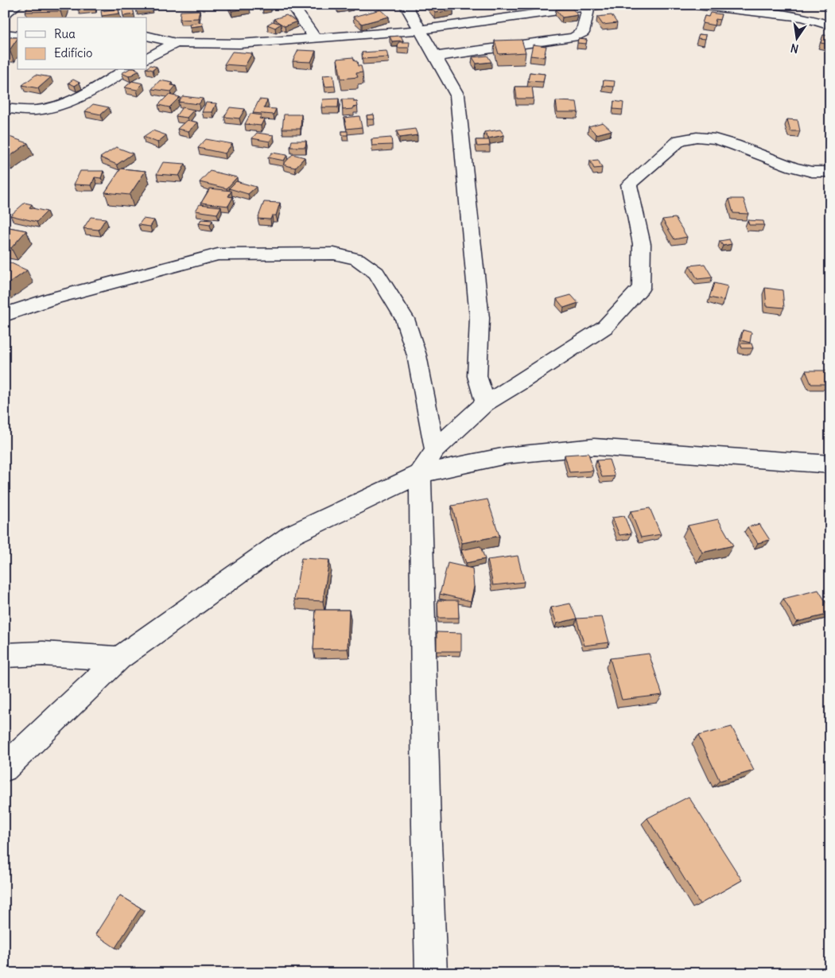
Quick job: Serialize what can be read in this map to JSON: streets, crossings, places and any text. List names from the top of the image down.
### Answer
{
  "legend": ["Rua", "Edifício"],
  "north": "bottom"
}
